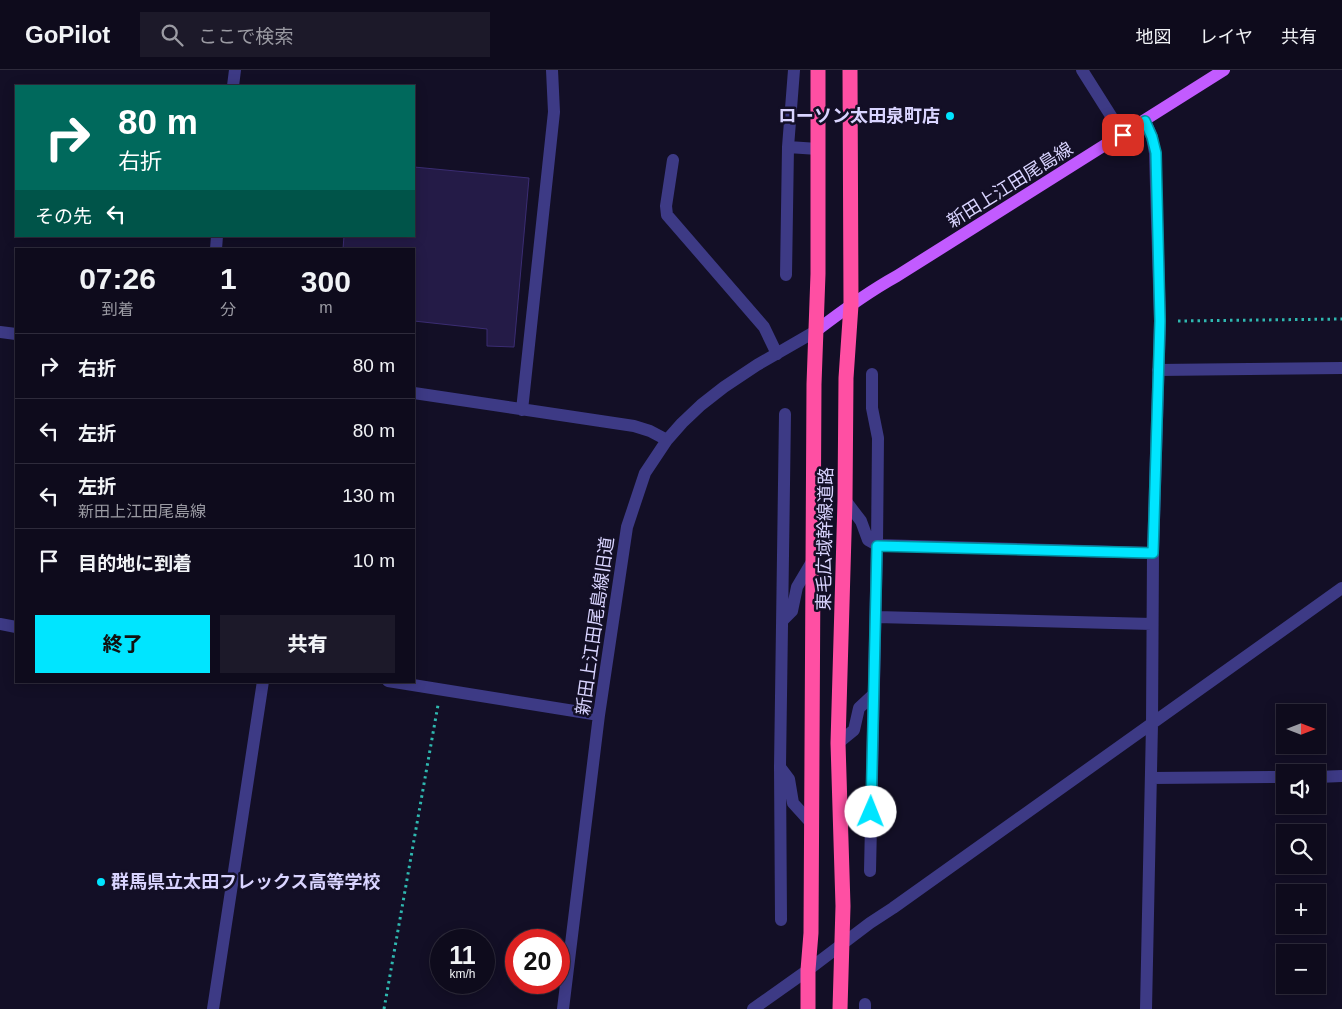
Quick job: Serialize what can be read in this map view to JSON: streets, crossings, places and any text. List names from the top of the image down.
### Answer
{
  "streets": {
    "highway": ["東毛広域幹線道路"],
    "main road": ["新田上江田尾島線"],
    "street": ["新田上江田尾島線旧道"]
  },
  "crossings": [
    ["新田上江田尾島線", "東毛広域幹線道路"],
    ["新田上江田尾島線", "新田上江田尾島線旧道"],
    ["東毛広域幹線道路", "新田上江田尾島線旧道"]
  ],
  "places": ["ローソン太田泉町店", "群馬県立太田フレックス高等学校"],
  "north": "right",
  "page": {
    "header": "GoPilot",
    "search": "ここで検索",
    "nav": ["地図", "レイヤ", "共有"],
    "turn": ["80 m", "右折"],
    "then": "その先",
    "eta": [
      "07:26",
      "到着",
      "1",
      "分",
      "300",
      "m"
    ],
    "list": [
      {
        "name": "右折",
        "value": "80 m"
      },
      {
        "name": "左折",
        "value": "80 m"
      },
      {
        "name": "左折",
        "note": "新田上江田尾島線",
        "value": "130 m"
      },
      {
        "name": "目的地に到着",
        "value": "10 m"
      }
    ],
    "buttons": ["終了", "共有"],
    "map_buttons": ["+", "−"],
    "speed": "11 km/h",
    "limit": "20"
  }
}
